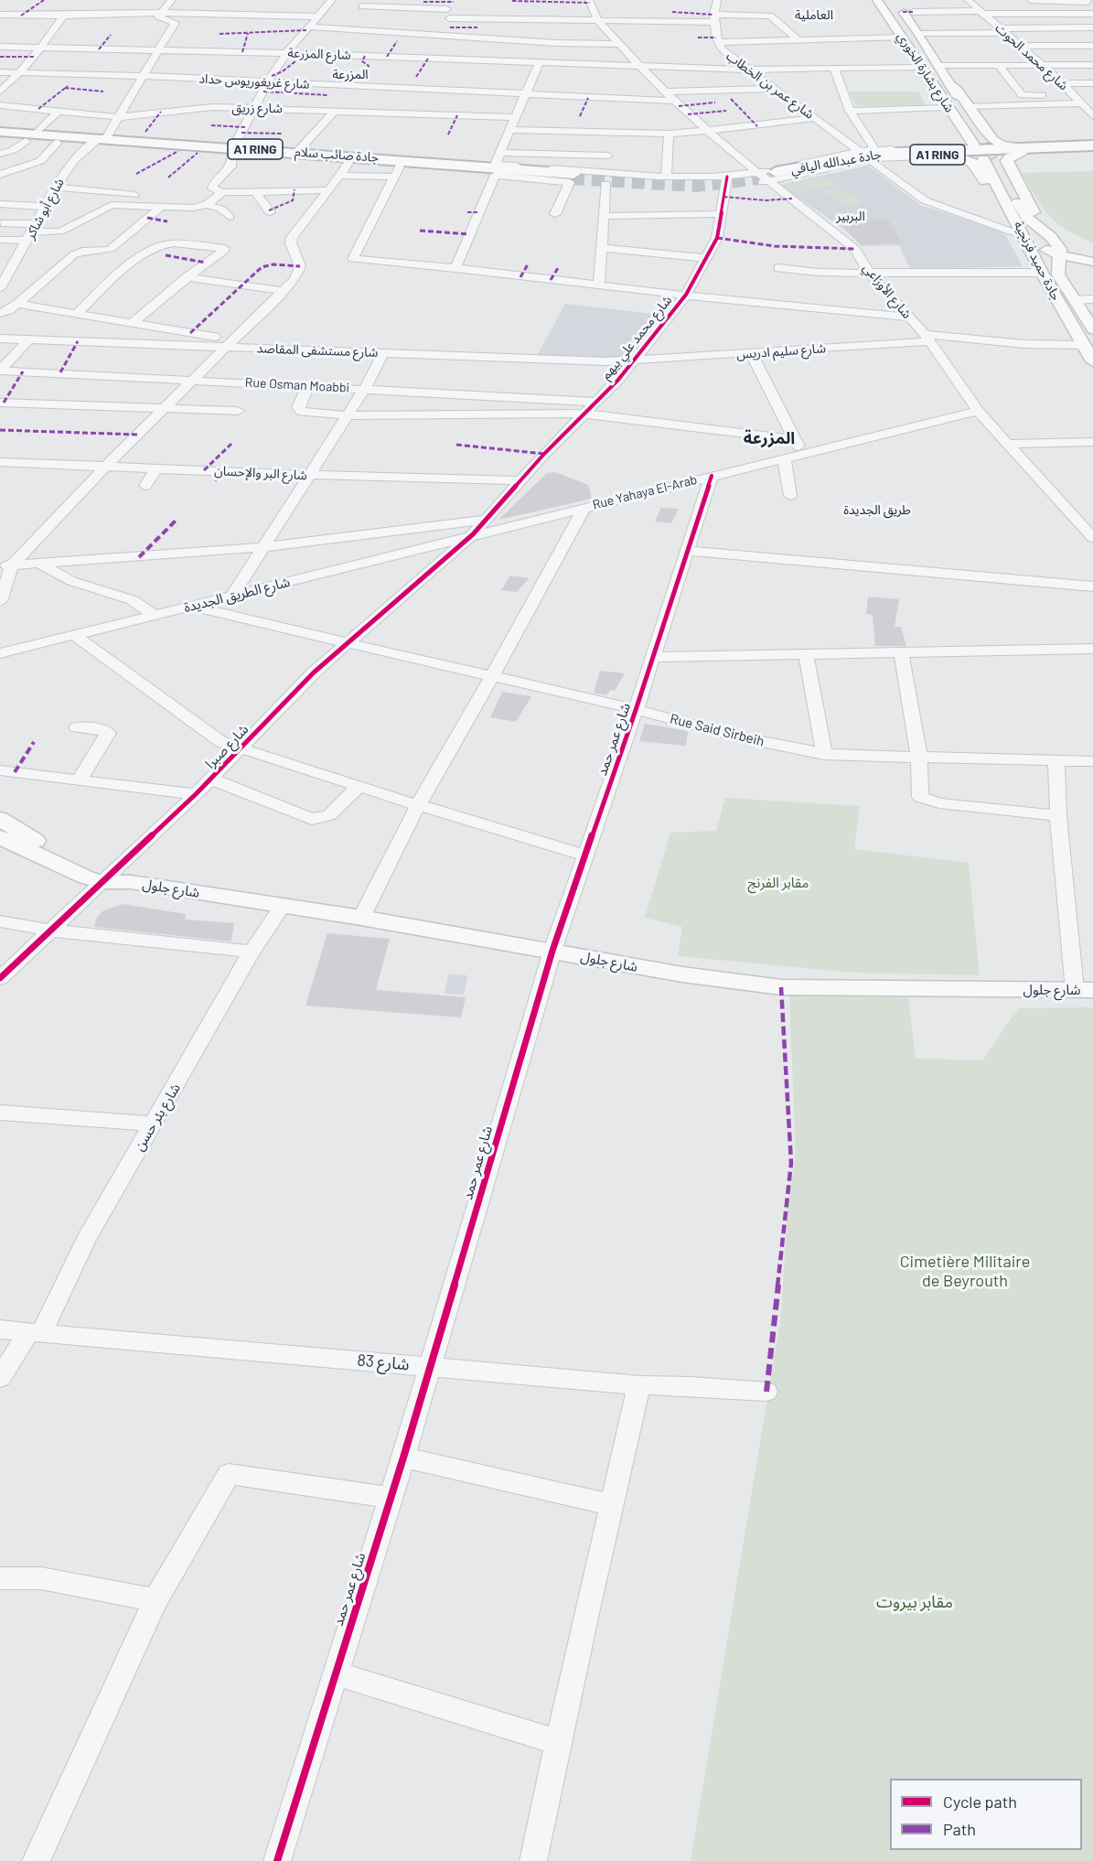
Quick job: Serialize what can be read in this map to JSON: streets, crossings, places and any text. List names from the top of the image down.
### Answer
{
  "streets": {
    "highway": ["A1 RING", "جادة صائب سلام", "جادة عبدالله اليافي"],
    "main road": ["شارع بشارة الخوري", "جادة حميد فرنجية", "شارع جلول"],
    "street": [
      "شارع المزرعة",
      "شارع محمد الحوت",
      "شارع غريغوريوس حداد",
      "شارع عمر بن الخطاب",
      "شارع زريق",
      "شارع أبو شاكر",
      "شارع الأوزاعي",
      "شارع محمد علي بيهم",
      "شارع مستشفى المقاصد",
      "شارع سليم ادريس",
      "Rue Osman Moabbi",
      "شارع البر والإحسان",
      "Rue Yahaya El-Arab",
      "شارع الطريق الجديدة",
      "Rue Said Sirbeih",
      "شارع عمر حمد",
      "شارع صبرا",
      "شارع بئر حسن",
      "شارع 83"
    ]
  },
  "crossings": [
    ["شارع المزرعة", "شارع بشارة الخوري"],
    ["شارع المزرعة", "شارع عمر بن الخطاب"],
    ["شارع المزرعة", "شارع أبو شاكر"],
    ["شارع المزرعة", "شارع الأوزاعي"],
    ["شارع غريغوريوس حداد", "شارع أبو شاكر"],
    ["شارع غريغوريوس حداد", "شارع الأوزاعي"],
    ["شارع عمر بن الخطاب", "جادة عبدالله اليافي"],
    ["شارع زريق", "شارع أبو شاكر"],
    ["جادة صائب سلام", "شارع أبو شاكر"],
    ["جادة عبدالله اليافي", "شارع الأوزاعي"],
    ["جادة حميد فرنجية", "شارع سليم ادريس"],
    ["شارع الأوزاعي", "شارع سليم ادريس"],
    ["شارع الأوزاعي", "Rue Yahaya El-Arab"],
    ["شارع محمد علي بيهم", "شارع مستشفى المقاصد"],
    ["شارع محمد علي بيهم", "شارع سليم ادريس"],
    ["شارع محمد علي بيهم", "Rue Osman Moabbi"],
    ["شارع محمد علي بيهم", "شارع البر والإحسان"],
    ["شارع محمد علي بيهم", "Rue Yahaya El-Arab"],
    ["شارع محمد علي بيهم", "شارع الطريق الجديدة"],
    ["شارع محمد علي بيهم", "شارع صبرا"],
    ["شارع مستشفى المقاصد", "شارع سليم ادريس"],
    ["Rue Yahaya El-Arab", "شارع الطريق الجديدة"],
    ["Rue Yahaya El-Arab", "شارع عمر حمد"],
    ["Rue Yahaya El-Arab", "شارع صبرا"],
    ["شارع الطريق الجديدة", "Rue Said Sirbeih"],
    ["شارع الطريق الجديدة", "شارع صبرا"],
    ["Rue Said Sirbeih", "شارع عمر حمد"],
    ["Rue Said Sirbeih", "شارع صبرا"],
    ["شارع عمر حمد", "شارع جلول"],
    ["شارع عمر حمد", "شارع 83"],
    ["شارع صبرا", "شارع جلول"],
    ["شارع جلول", "شارع بئر حسن"],
    ["شارع بئر حسن", "شارع 83"]
  ],
  "districts": [
    "العاملية",
    "المزرعة",
    "البربير",
    "المزرعة",
    "طريق الجديدة"
  ],
  "parks": ["مقابر الفرنج", "Cimetière Militaire de Beyrouth", "مقابر بيروت"],
  "legend": ["Cycle path", "Path"]
}
